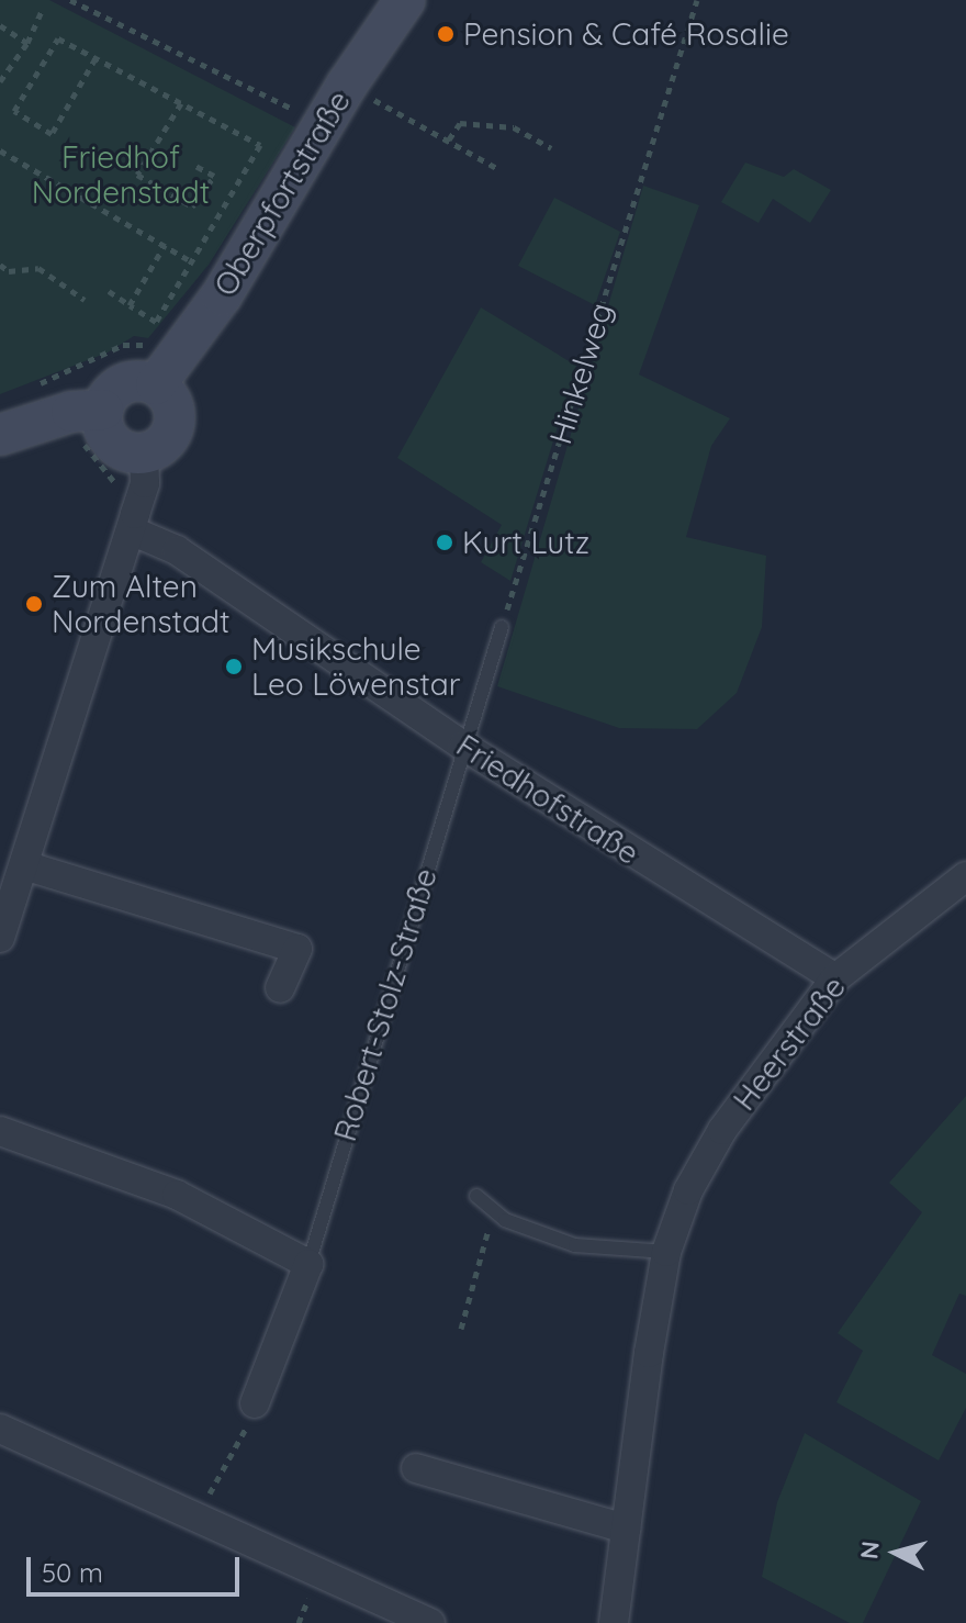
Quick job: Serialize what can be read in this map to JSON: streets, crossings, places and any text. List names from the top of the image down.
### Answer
{
  "streets": {
    "street": [
      "Oberpfortstraße",
      "Friedhofstraße",
      "Robert-Stolz-Straße",
      "Heerstraße"
    ],
    "path": ["Hinkelweg"]
  },
  "crossings": [
    ["Friedhofstraße", "Robert-Stolz-Straße"],
    ["Friedhofstraße", "Heerstraße"]
  ],
  "parks": ["Friedhof Nordenstadt"],
  "places": [
    "Pension & Café Rosalie",
    "Kurt Lutz",
    "Zum Alten Nordenstadt",
    "Musikschule Leo Löwenstar"
  ],
  "scale_bar": "50 m",
  "north": "left"
}
